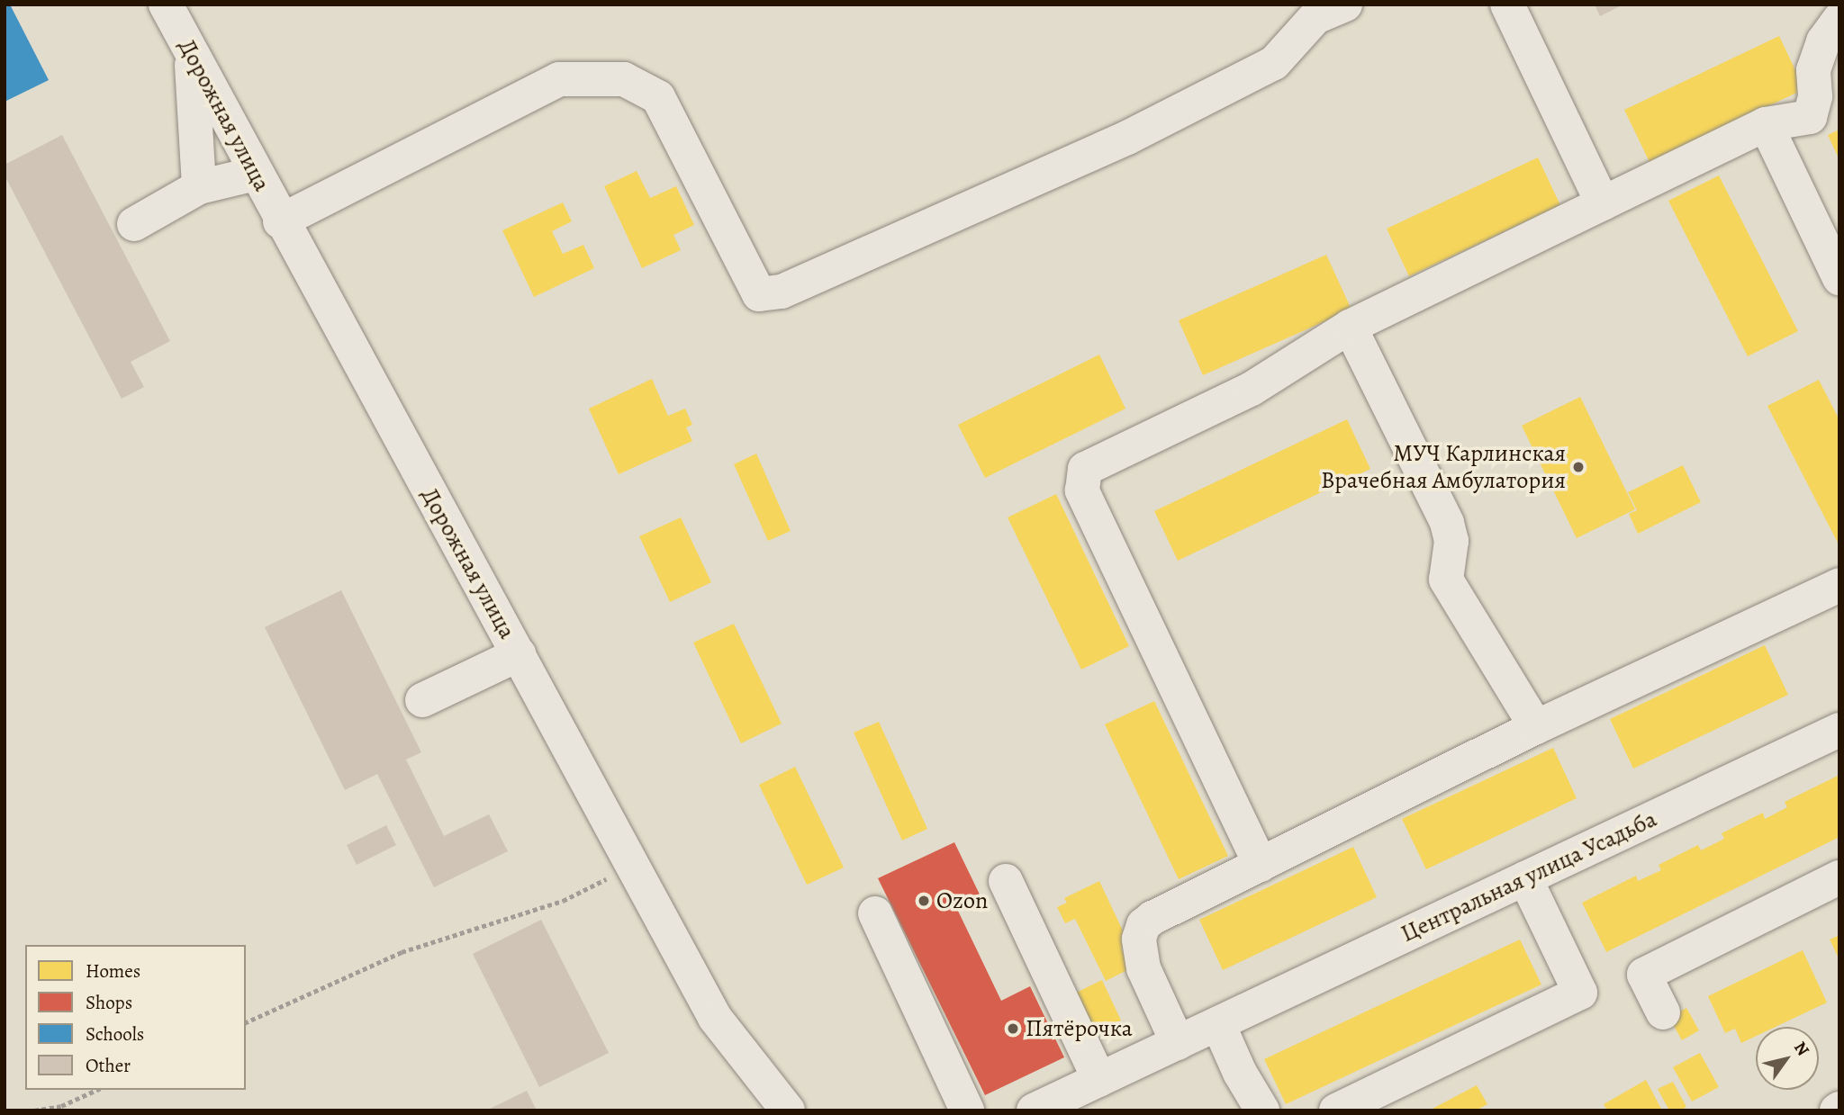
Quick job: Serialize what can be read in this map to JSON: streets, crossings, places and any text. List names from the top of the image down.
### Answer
{
  "streets": {
    "street": ["Дорожная улица", "Центральная улица Усадьба"]
  },
  "places": ["МУЧ Карлинская Врачебная Амбулатория", "Ozon", "Пятёрочка"],
  "legend": [
    "Homes",
    "Shops",
    "Schools",
    "Other"
  ],
  "north": "top right"
}
